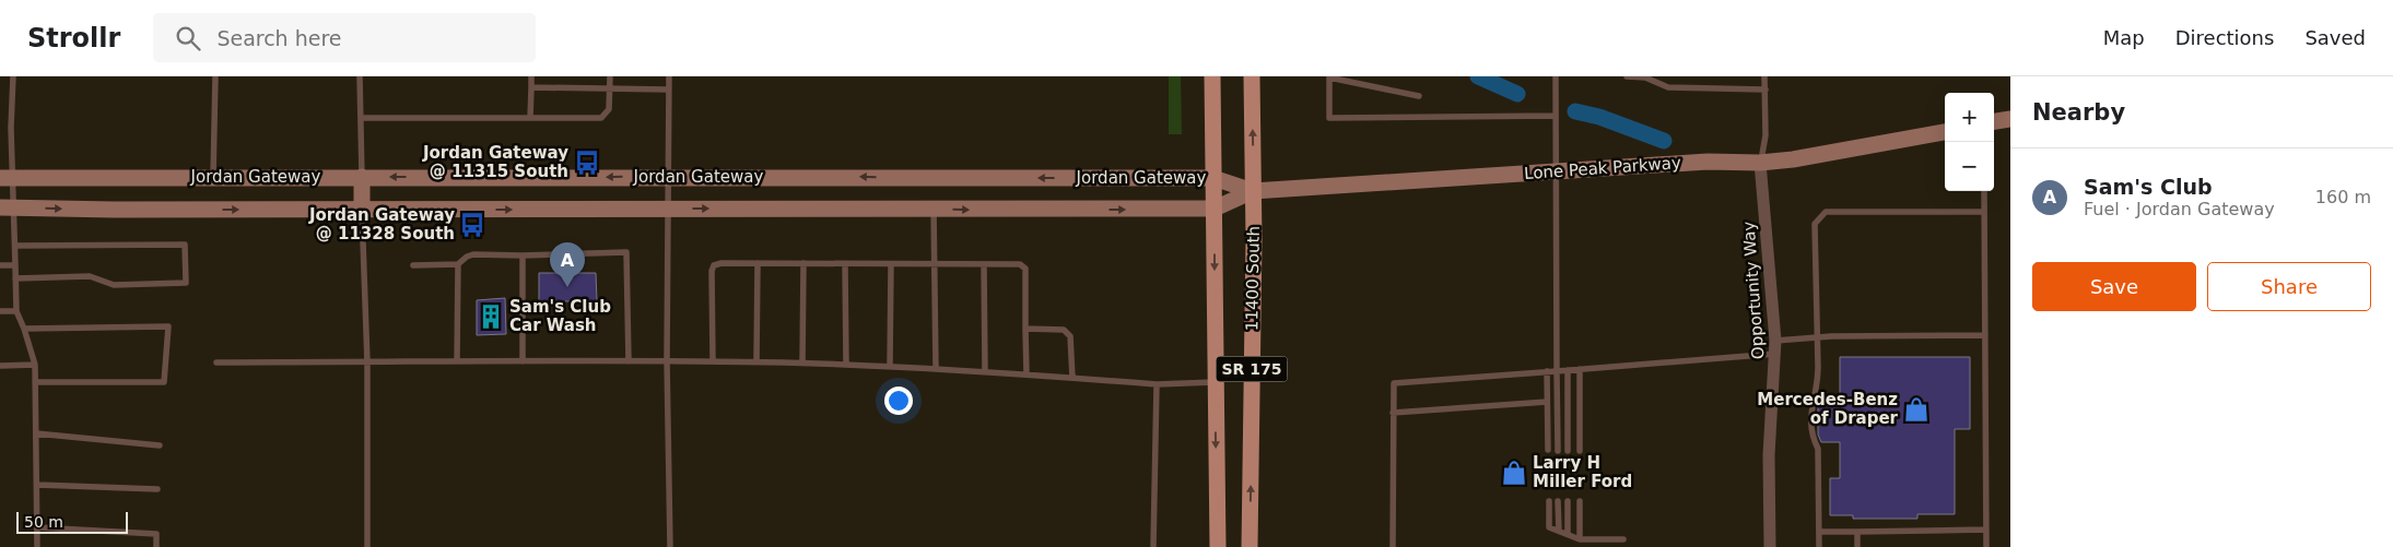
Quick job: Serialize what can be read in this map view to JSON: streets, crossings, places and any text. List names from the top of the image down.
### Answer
{
  "streets": {
    "main road": [
      "Lone Peak Parkway",
      "Jordan Gateway",
      "11400 South",
      "SR 175"
    ],
    "street": ["Opportunity Way"]
  },
  "crossings": [
    ["Lone Peak Parkway", "Jordan Gateway"],
    ["Lone Peak Parkway", "11400 South"],
    ["Lone Peak Parkway", "Opportunity Way"],
    ["Jordan Gateway", "11400 South"],
    ["Jordan Gateway", "SR 175"]
  ],
  "places": {
    "bus stop": ["Jordan Gateway @ 11315 South", "Jordan Gateway @ 11328 South"],
    "building": ["Sam's Club Car Wash"],
    "shop": ["Mercedes-Benz of Draper", "Larry H Miller Ford"]
  },
  "scale_bar": "50 m",
  "page": {
    "header": "Strollr",
    "search": "Search here",
    "nav": ["Map", "Directions", "Saved"],
    "heading": "Nearby",
    "map_buttons": ["+", "−"],
    "list": [
      {
        "mark": "A",
        "name": "Sam's Club",
        "note": "Fuel · Jordan Gateway",
        "value": "160 m"
      }
    ],
    "pins": "A",
    "buttons": ["Save", "Share"],
    "scale": "50 m"
  }
}
